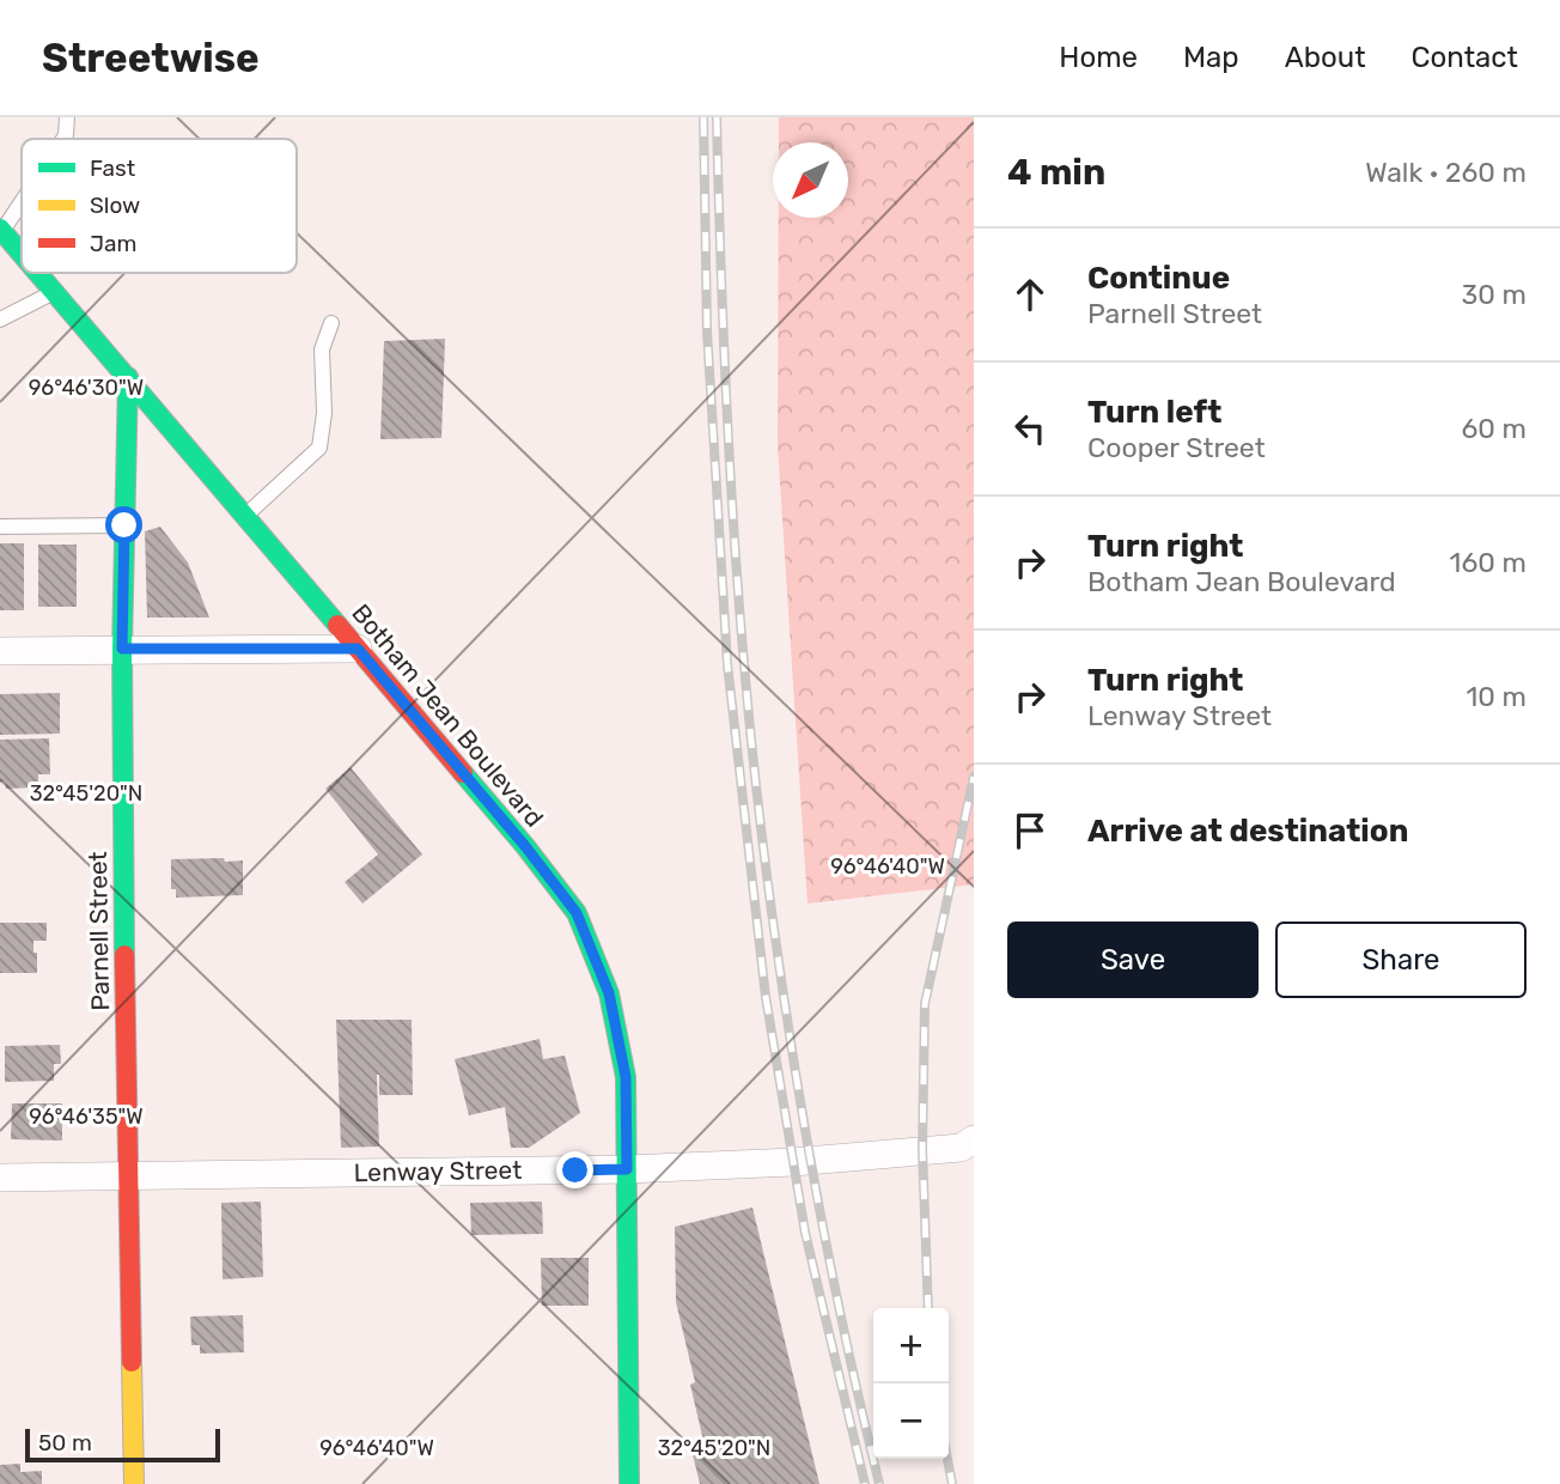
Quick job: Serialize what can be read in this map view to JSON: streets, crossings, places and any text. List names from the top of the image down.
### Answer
{
  "streets": {
    "main road": ["Botham Jean Boulevard", "Parnell Street"],
    "street": ["Lenway Street"]
  },
  "crossings": [
    ["Botham Jean Boulevard", "Parnell Street"],
    ["Botham Jean Boulevard", "Lenway Street"],
    ["Parnell Street", "Lenway Street"]
  ],
  "legend": ["Fast", "Slow", "Jam"],
  "scale_bar": "50 m",
  "north": "bottom left",
  "page": {
    "header": "Streetwise",
    "nav": [
      "Home",
      "Map",
      "About",
      "Contact"
    ],
    "heading": ["4 min", "Walk · 260 m"],
    "list": [
      ["Continue", "Parnell Street", "30 m"],
      ["Turn left", "Cooper Street", "60 m"],
      ["Turn right", "Botham Jean Boulevard", "160 m"],
      ["Turn right", "Lenway Street", "10 m"],
      "Arrive at destination"
    ],
    "buttons": ["Save", "Share"],
    "map_buttons": ["+", "−"],
    "scale": "50 m"
  },
  "coordinates": [
    "96°46'30\"W",
    "32°45'20\"N",
    "96°46'40\"W",
    "96°46'35\"W"
  ]
}
